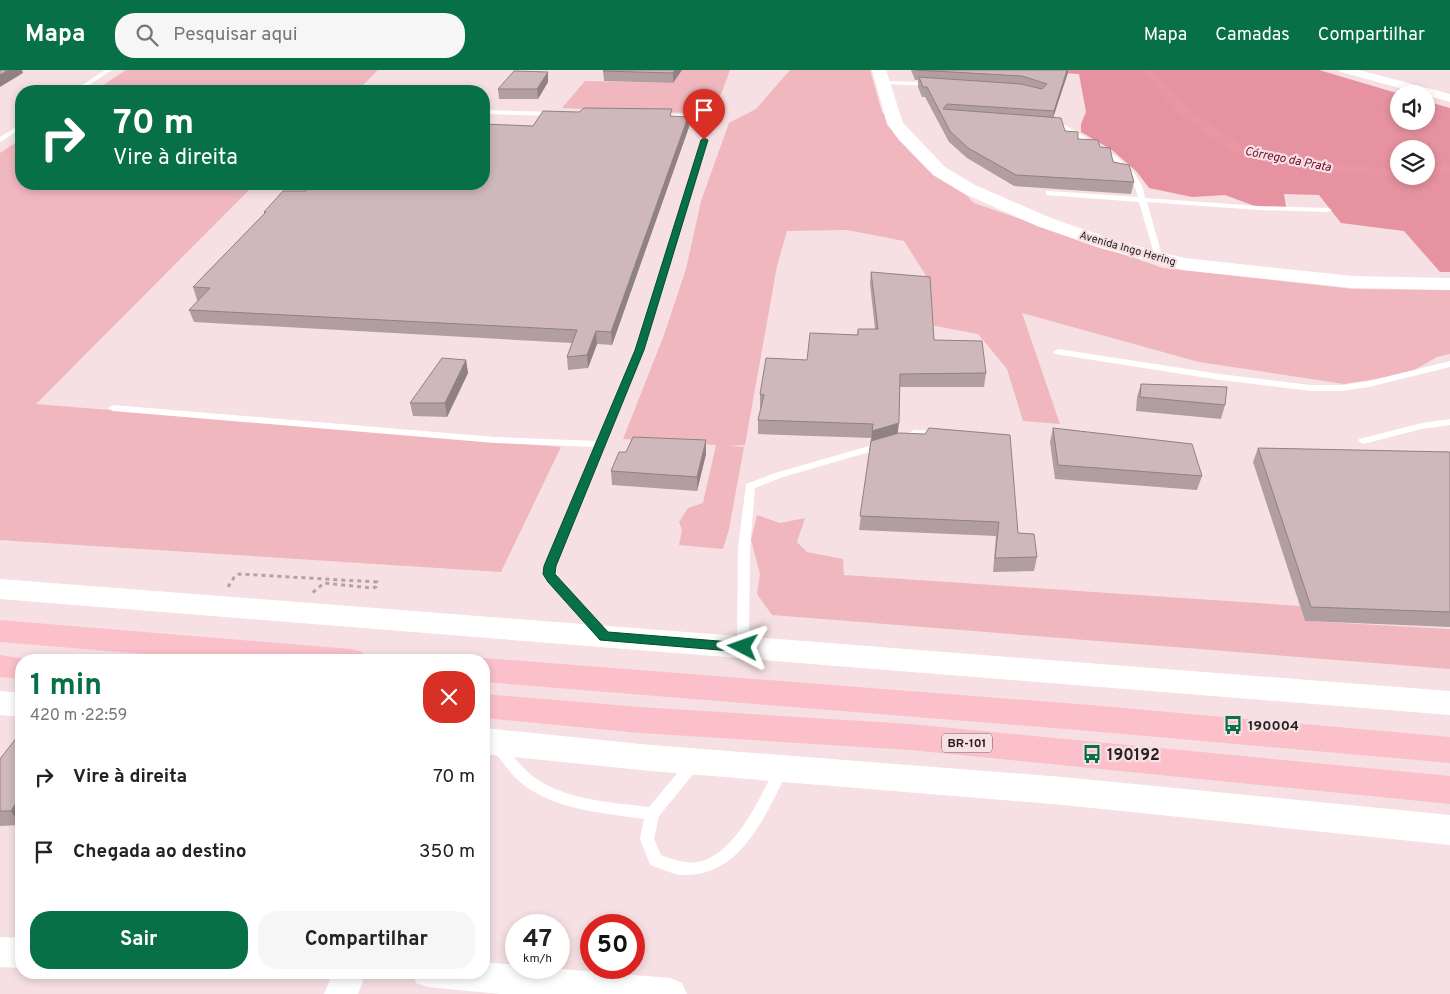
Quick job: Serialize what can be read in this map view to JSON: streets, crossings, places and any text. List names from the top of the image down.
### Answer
{
  "streets": {
    "highway": ["BR-101"],
    "main road": ["Avenida Ingo Hering"]
  },
  "water": ["Córrego da Prata"],
  "places": {
    "bus stop": ["190004", "190192"]
  },
  "page": {
    "header": "Mapa",
    "search": "Pesquisar aqui",
    "nav": ["Mapa", "Camadas", "Compartilhar"],
    "turn": ["70 m", "Vire à direita"],
    "heading": ["1 min", "420 m · 22:59"],
    "list": [
      {
        "name": "Vire à direita",
        "value": "70 m"
      },
      {
        "name": "Chegada ao destino",
        "value": "350 m"
      }
    ],
    "buttons": ["Sair", "Compartilhar"],
    "speed": "47 km/h",
    "limit": "50"
  }
}
